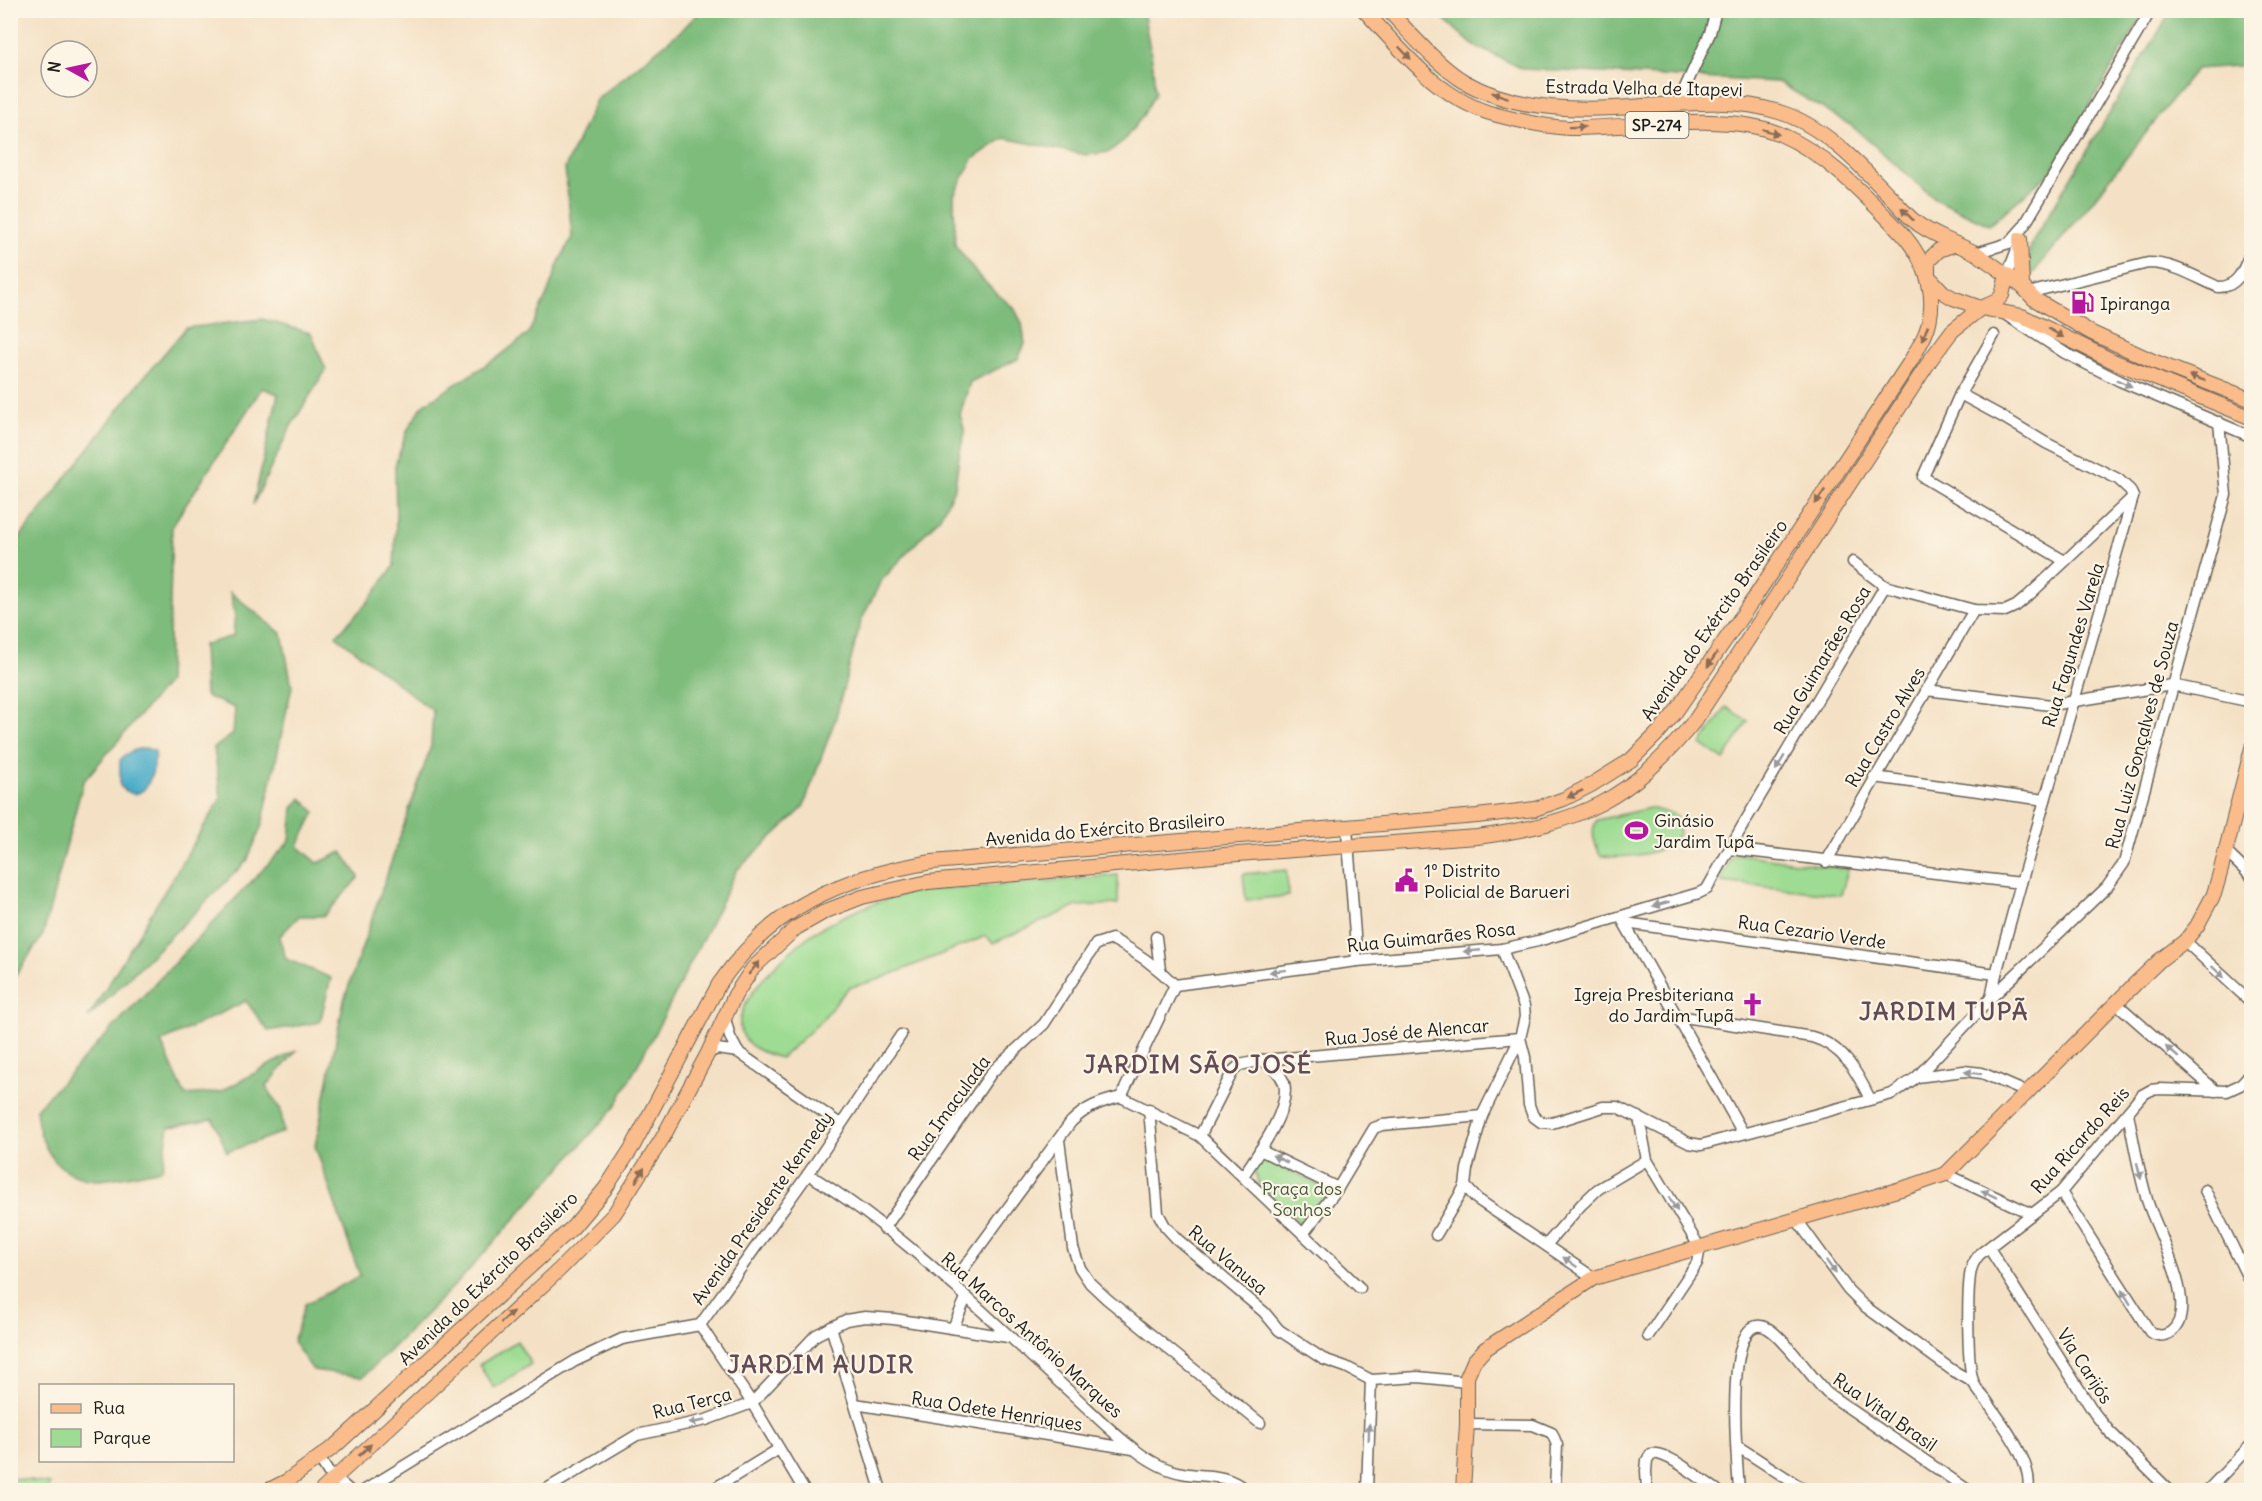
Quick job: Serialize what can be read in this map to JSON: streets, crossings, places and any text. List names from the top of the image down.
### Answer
{
  "streets": {
    "main road": ["Estrada Velha de Itapevi", "SP-274", "Avenida do Exército Brasileiro"],
    "street": [
      "Rua Fagundes Varela",
      "Rua Guimarães Rosa",
      "Rua Castro Alves",
      "Rua Luiz Gonçalves de Souza",
      "Rua Cezario Verde",
      "Rua José de Alencar",
      "Rua Imaculada",
      "Rua Ricardo Reis",
      "Avenida Presidente Kennedy",
      "Rua Vanusa",
      "Rua Marcos Antônio Marques",
      "Via Carijós",
      "Rua Terça",
      "Rua Odete Henriques",
      "Rua Vital Brasil"
    ]
  },
  "crossings": [
    ["Estrada Velha de Itapevi", "Avenida do Exército Brasileiro"],
    ["Rua Fagundes Varela", "Rua Luiz Gonçalves de Souza"],
    ["Rua Fagundes Varela", "Rua Cezario Verde"],
    ["Rua Guimarães Rosa", "Rua Luiz Gonçalves de Souza"],
    ["Rua Guimarães Rosa", "Rua Cezario Verde"],
    ["Rua Guimarães Rosa", "Rua Imaculada"],
    ["Rua Luiz Gonçalves de Souza", "Rua José de Alencar"],
    ["Rua Imaculada", "Rua Marcos Antônio Marques"],
    ["Rua Ricardo Reis", "Via Carijós"],
    ["Avenida Presidente Kennedy", "Rua Marcos Antônio Marques"],
    ["Rua Marcos Antônio Marques", "Rua Terça"],
    ["Rua Marcos Antônio Marques", "Rua Odete Henriques"]
  ],
  "one_way": ["Rua Guimarães Rosa"],
  "districts": ["JARDIM TUPÃ", "JARDIM SÃO JOSÉ", "JARDIM AUDIR"],
  "parks": ["Praça dos Sonhos"],
  "places": {
    "fuel station": ["Ipiranga"],
    "sports": ["Ginásio Jardim Tupã"],
    "public building": ["1º Distrito Policial de Barueri"],
    "church": ["Igreja Presbiteriana do Jardim Tupã"]
  },
  "legend": ["Rua", "Parque"],
  "north": "left"
}
